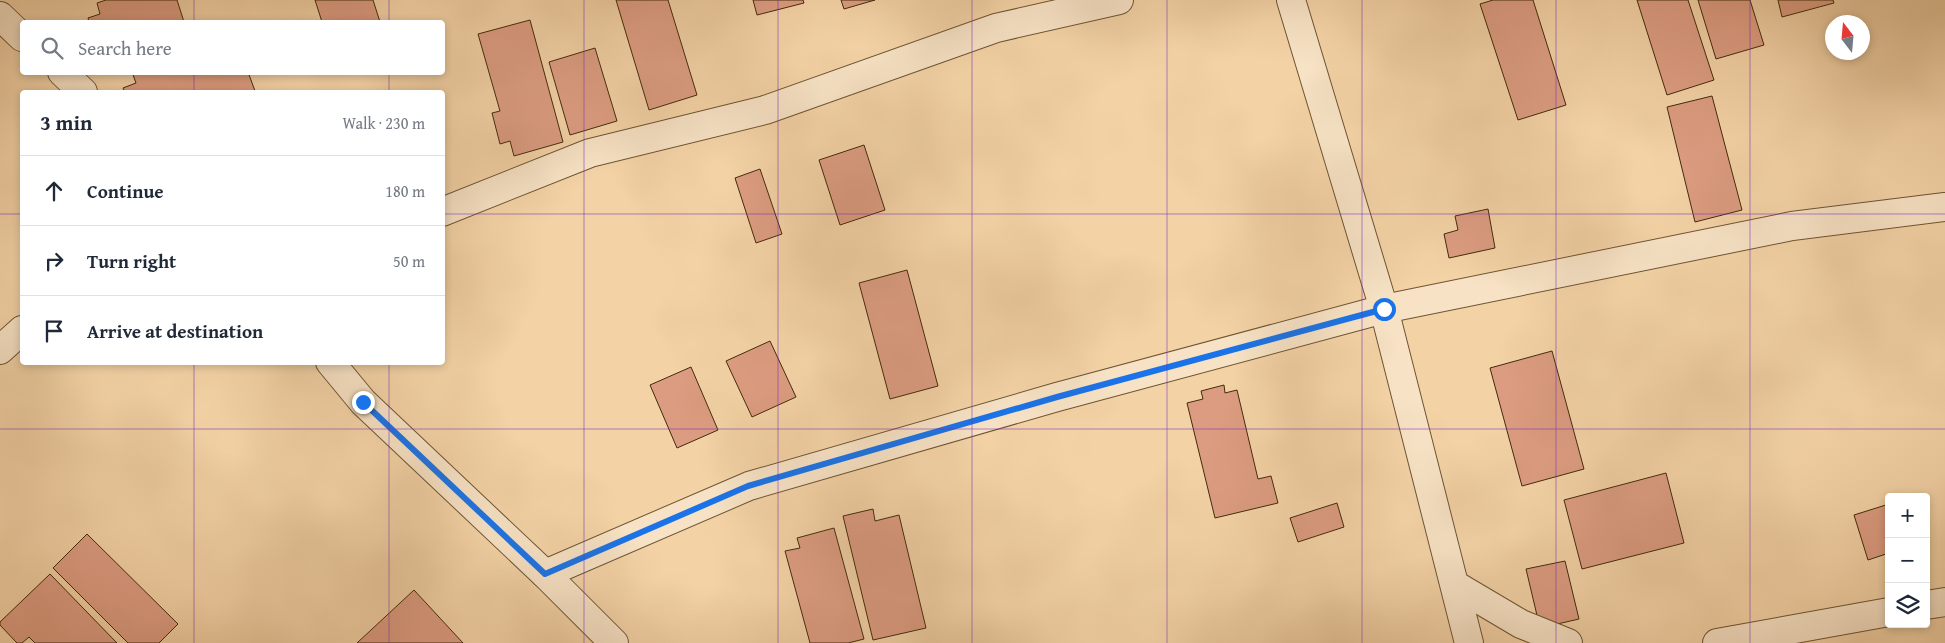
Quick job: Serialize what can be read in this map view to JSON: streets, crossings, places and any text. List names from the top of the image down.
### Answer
{
  "north": "top",
  "page": {
    "search": "Search here",
    "heading": ["3 min", "Walk · 230 m"],
    "list": [
      ["Continue", "180 m"],
      ["Turn right", "50 m"],
      "Arrive at destination"
    ],
    "map_buttons": ["+", "−"]
  }
}
